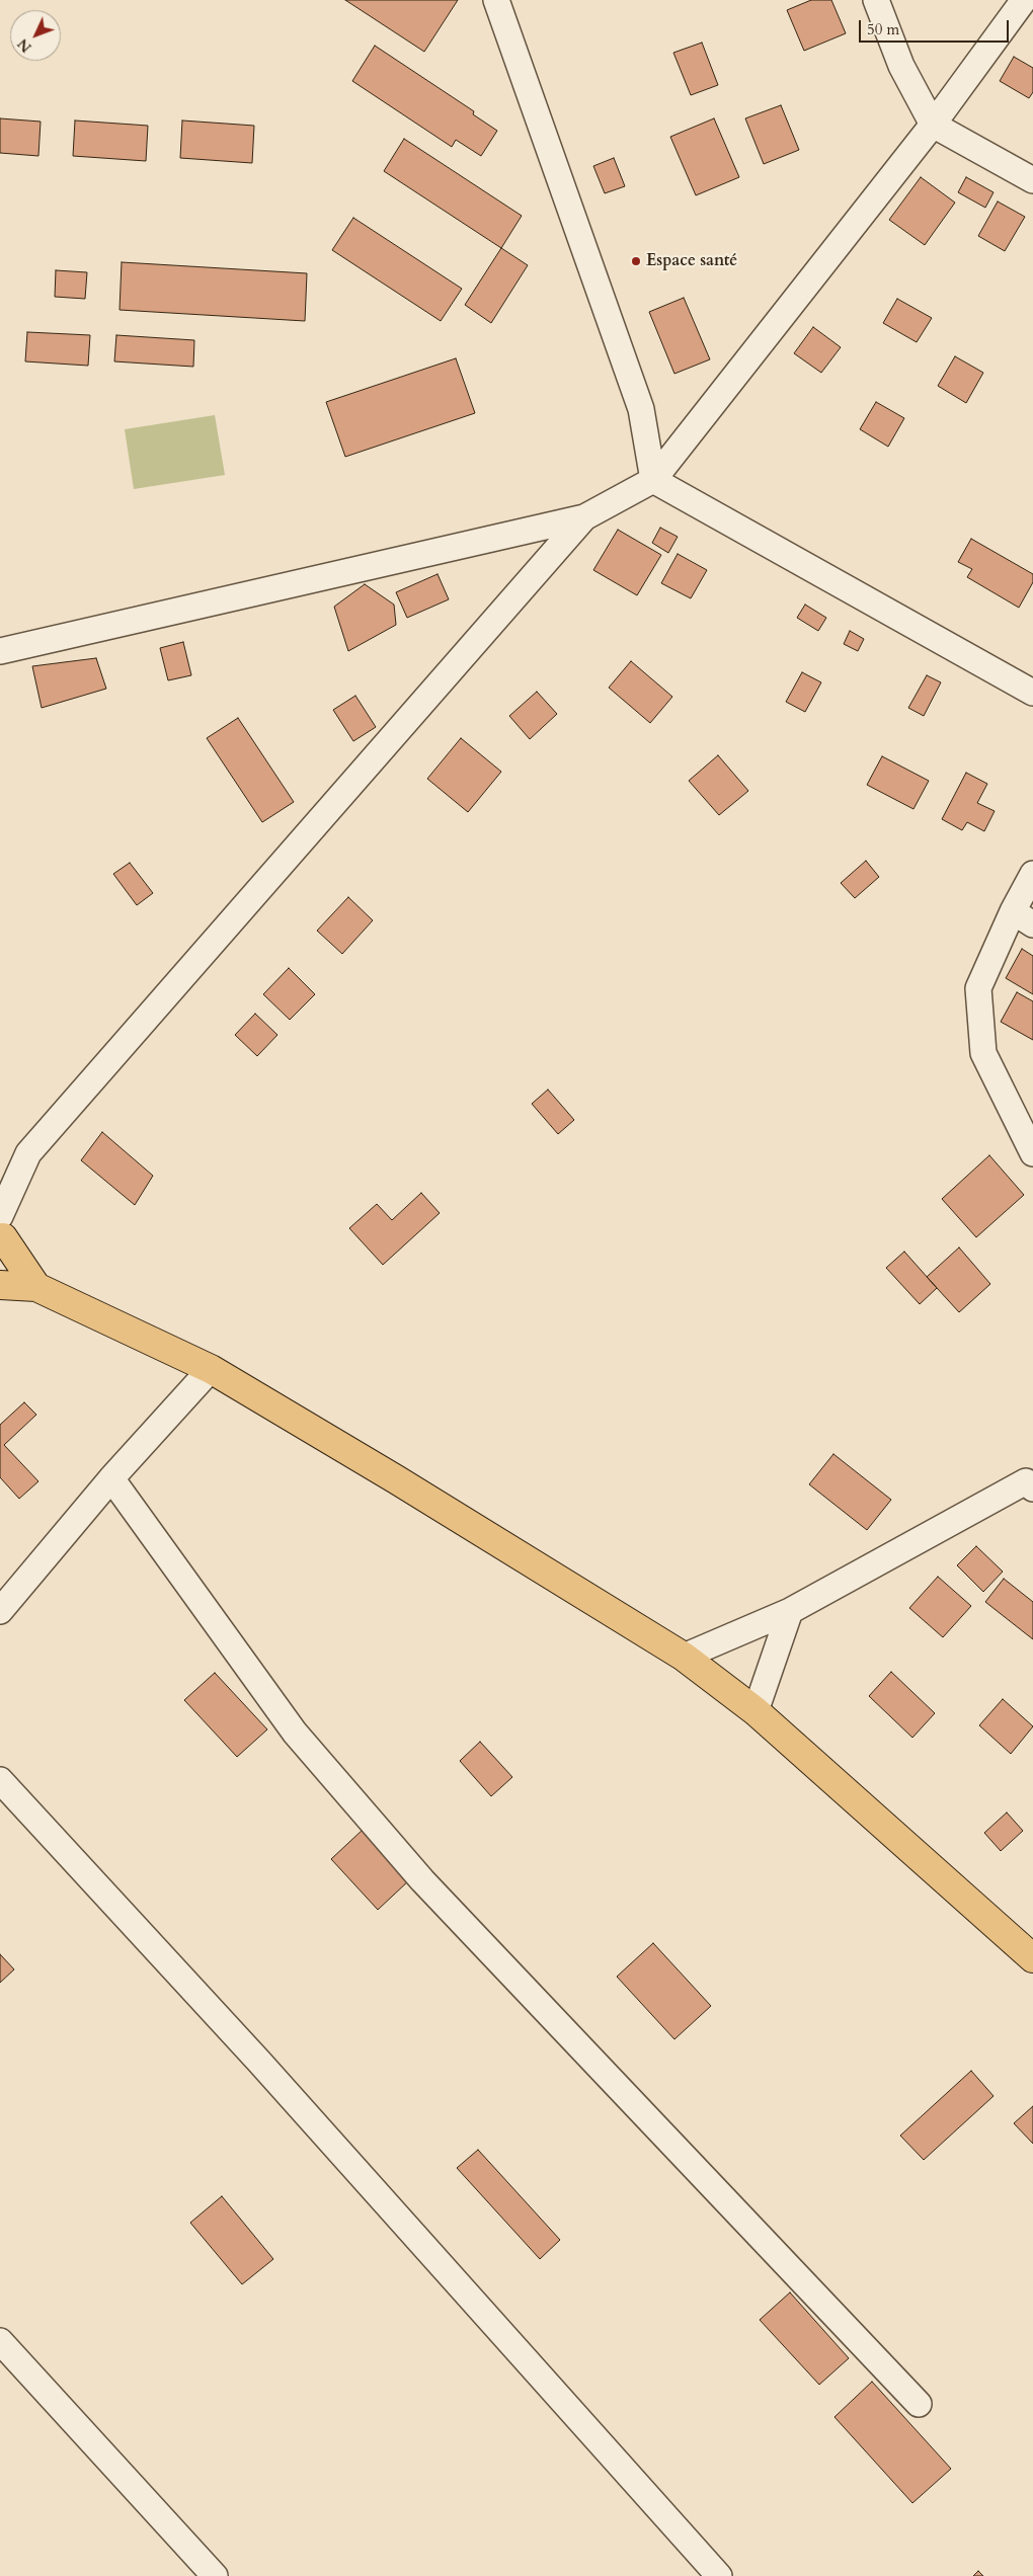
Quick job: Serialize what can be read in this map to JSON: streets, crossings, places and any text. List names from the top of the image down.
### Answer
{
  "places": ["Espace santé"],
  "scale_bar": "50 m",
  "north": "bottom left"
}
